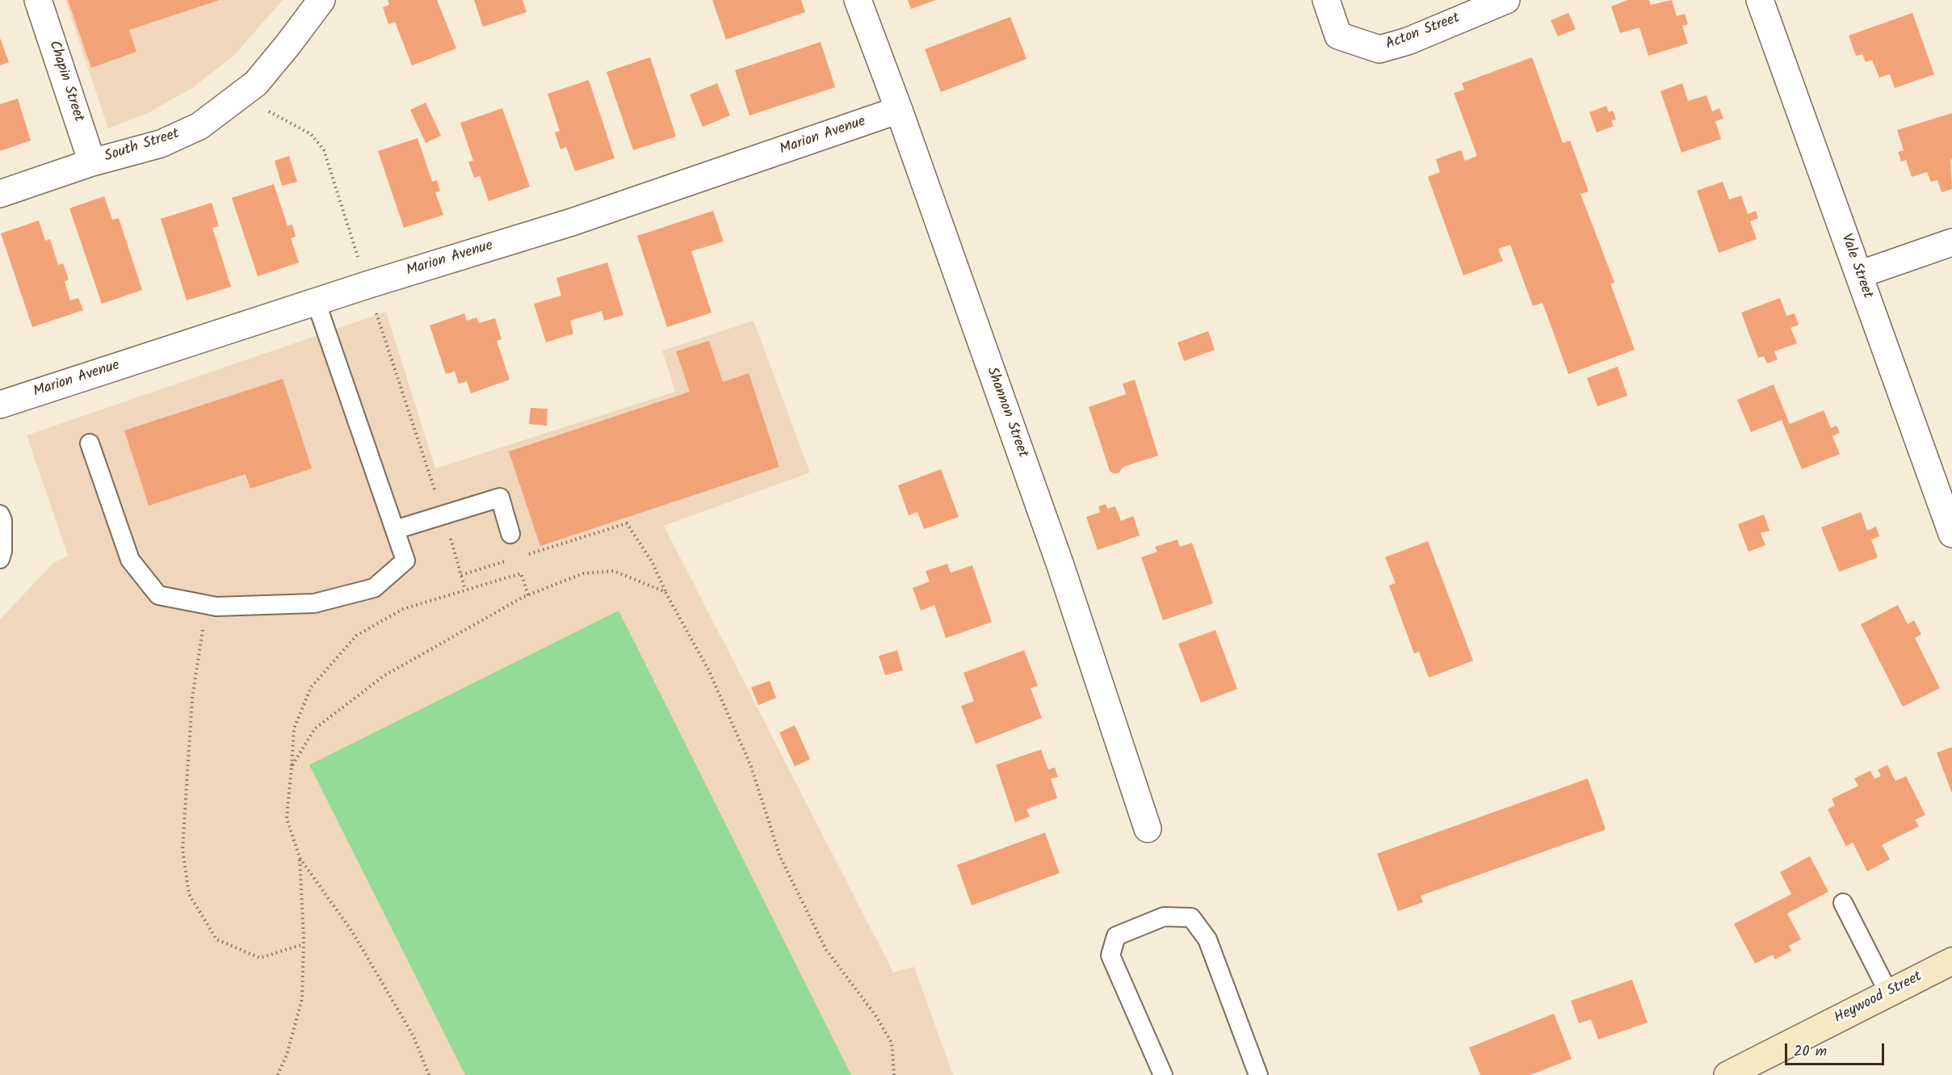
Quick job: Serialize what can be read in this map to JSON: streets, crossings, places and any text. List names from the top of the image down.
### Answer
{
  "streets": {
    "street": [
      "Acton Street",
      "Chapin Street",
      "Marion Avenue",
      "South Street",
      "Vale Street",
      "Shannon Street",
      "Heywood Street"
    ]
  },
  "crossings": [
    ["Chapin Street", "South Street"],
    ["Marion Avenue", "Shannon Street"]
  ],
  "scale_bar": "20 m"
}
